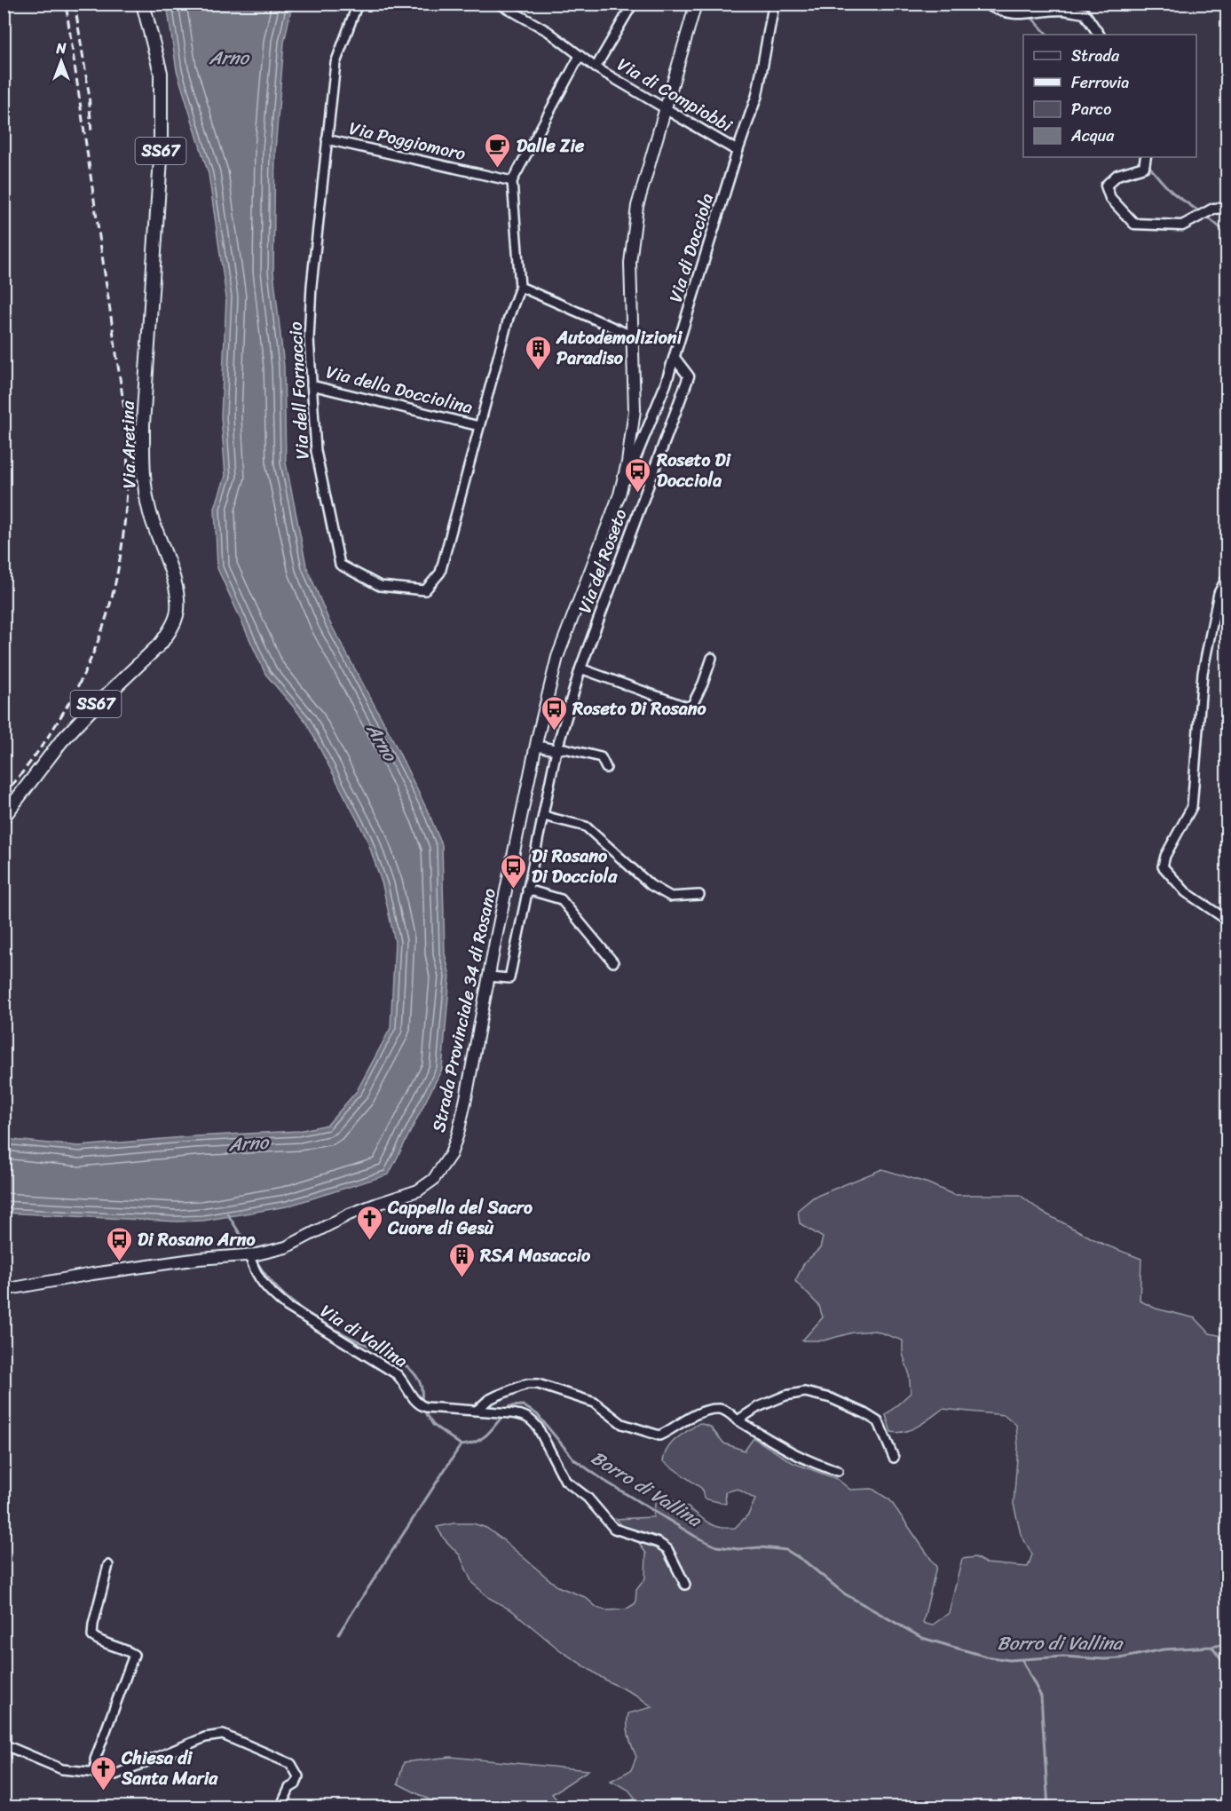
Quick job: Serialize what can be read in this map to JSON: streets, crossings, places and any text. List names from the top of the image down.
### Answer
{
  "streets": {
    "main road": ["SS67", "Via Aretina", "Strada Provinciale 34 di Rosano"],
    "street": [
      "Via di Compiobbi",
      "Via Poggiomoro",
      "Via di Docciola",
      "Via della Docciolina",
      "Via dell Fornaccio",
      "Via del Roseto",
      "Via di Vallina"
    ]
  },
  "crossings": [
    ["Via di Compiobbi", "Via di Docciola"],
    ["Via di Compiobbi", "Strada Provinciale 34 di Rosano"],
    ["Via Poggiomoro", "Via dell Fornaccio"],
    ["Via di Docciola", "Via del Roseto"],
    ["Via di Docciola", "Strada Provinciale 34 di Rosano"],
    ["Via della Docciolina", "Via dell Fornaccio"],
    ["Via del Roseto", "Strada Provinciale 34 di Rosano"],
    ["Strada Provinciale 34 di Rosano", "Via di Vallina"]
  ],
  "water": ["Arno", "Borro di Vallina"],
  "places": {
    "cafe": ["Dalle Zie"],
    "building": ["Autodemolizioni Paradiso", "RSA Masaccio"],
    "bus stop": [
      "Roseto Di Docciola",
      "Roseto Di Rosano",
      "Di Rosano Di Docciola",
      "Di Rosano Arno"
    ],
    "church": ["Cappella del Sacro Cuore di Gesù", "Chiesa di Santa Maria"]
  },
  "legend": [
    "Strada",
    "Ferrovia",
    "Parco",
    "Acqua"
  ],
  "north": "top"
}
